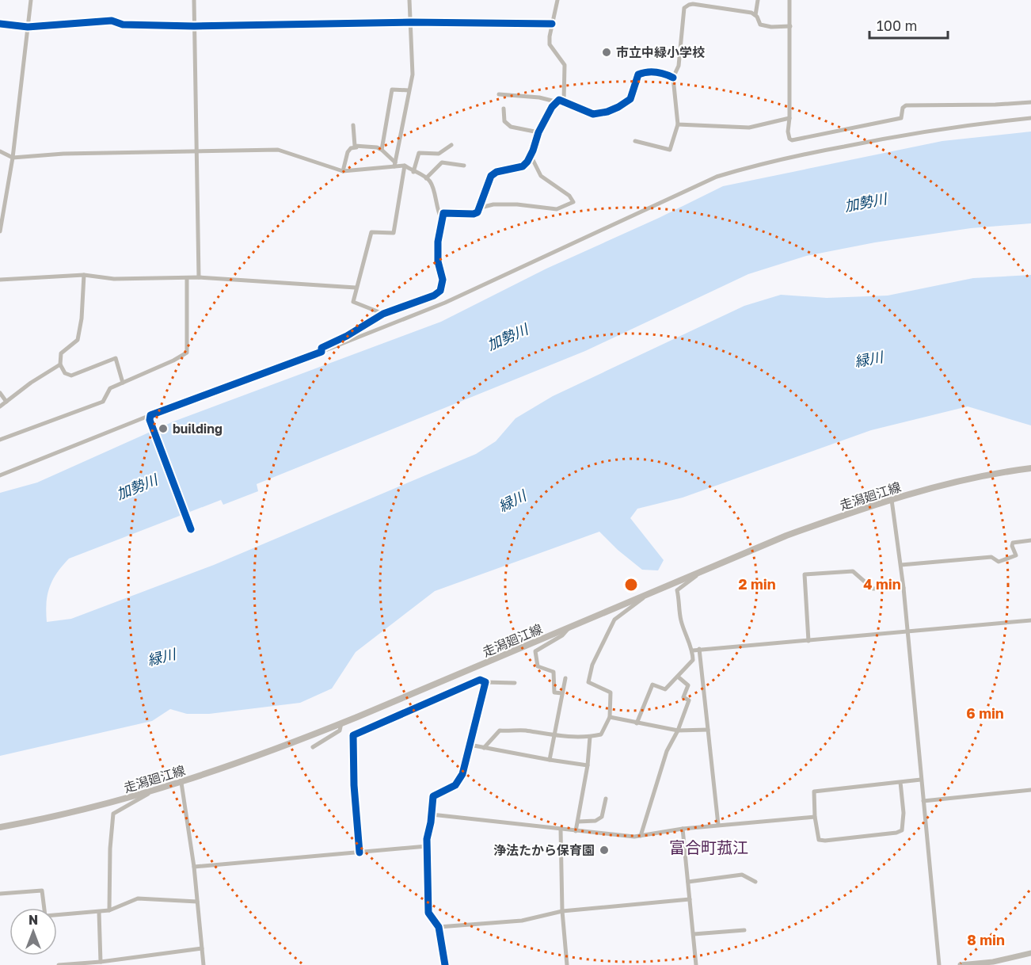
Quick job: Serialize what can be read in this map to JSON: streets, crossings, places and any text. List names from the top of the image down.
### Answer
{
  "streets": {
    "main road": ["走潟廻江線"]
  },
  "districts": ["富合町菰江"],
  "water": ["加勢川", "緑川"],
  "places": ["市立中緑小学校", "building", "浄法たから保育園"],
  "scale_bar": "100 m",
  "north": "top",
  "rings": [
    "2 min",
    "4 min",
    "6 min",
    "8 min"
  ]
}
